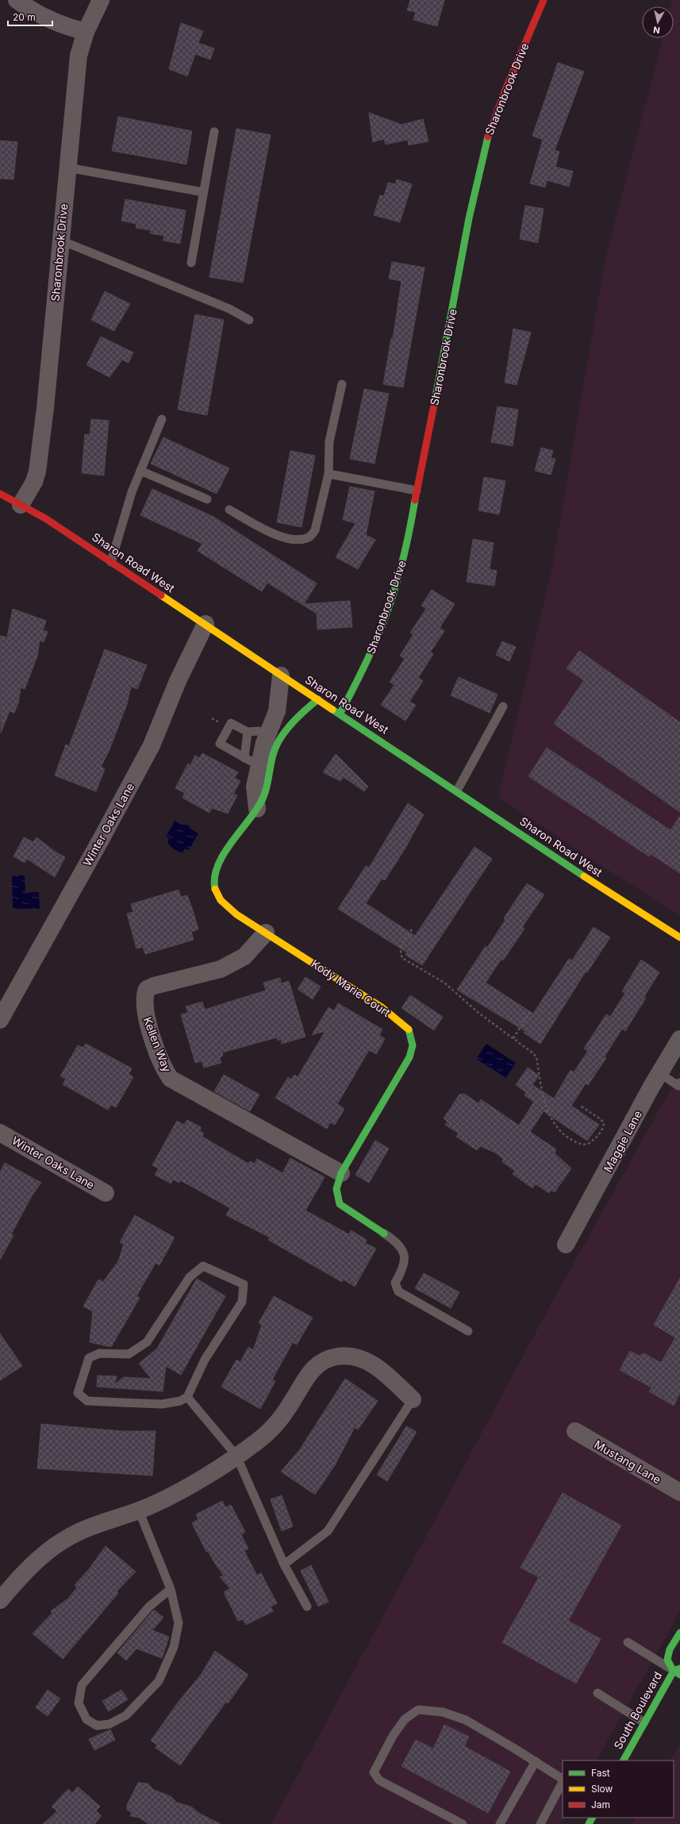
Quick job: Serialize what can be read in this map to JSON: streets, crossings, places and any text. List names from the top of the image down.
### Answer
{
  "streets": {
    "street": [
      "Sharonbrook Drive",
      "Sharon Road West",
      "Winter Oaks Lane",
      "Kody Marie Court",
      "Kellen Way",
      "Maggie Lane",
      "Mustang Lane",
      "South Boulevard"
    ]
  },
  "crossings": [
    ["Sharonbrook Drive", "Sharon Road West"],
    ["Sharon Road West", "Winter Oaks Lane"],
    ["Sharon Road West", "Kody Marie Court"],
    ["Kody Marie Court", "Kellen Way"]
  ],
  "legend": ["Fast", "Slow", "Jam"],
  "scale_bar": "20 m",
  "north": "bottom"
}
